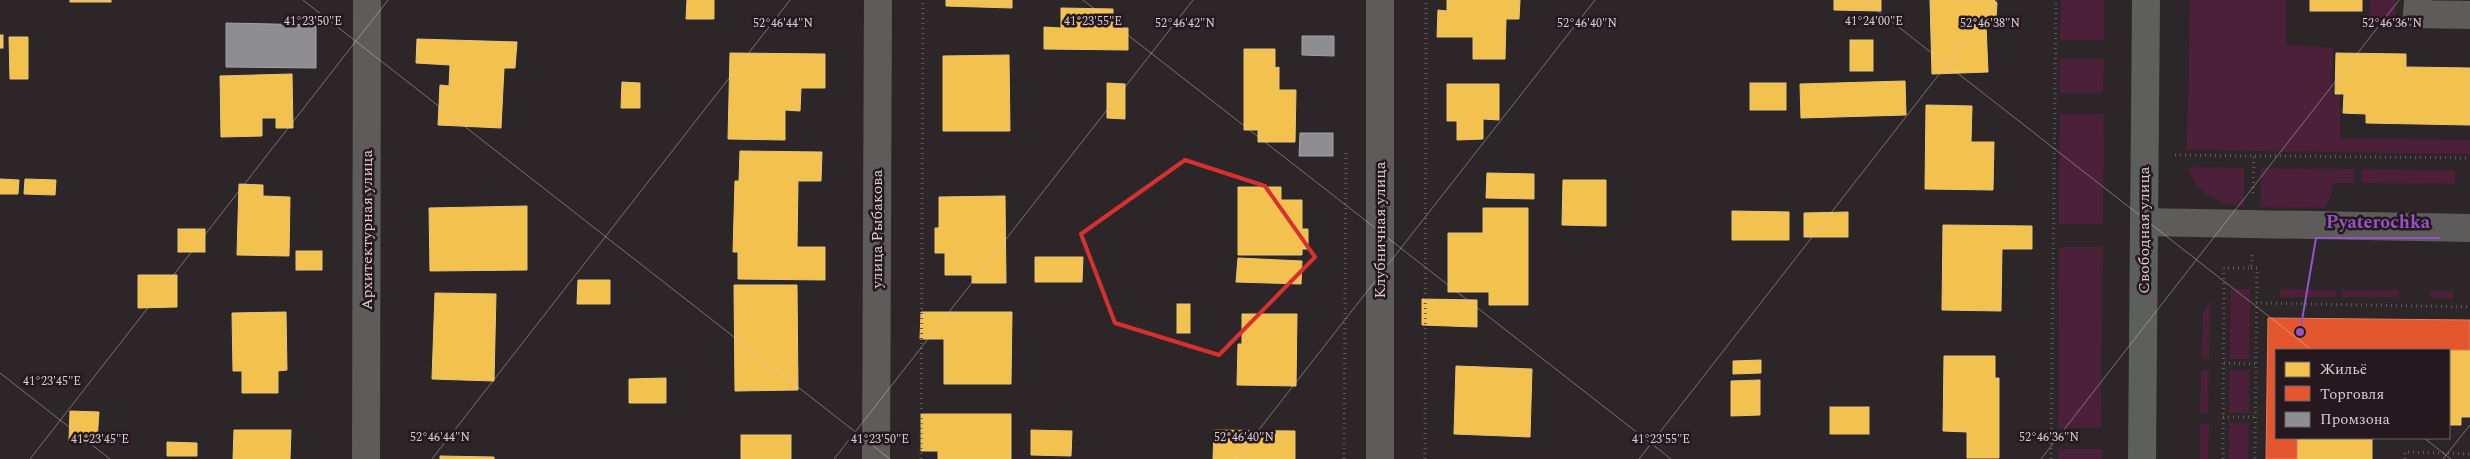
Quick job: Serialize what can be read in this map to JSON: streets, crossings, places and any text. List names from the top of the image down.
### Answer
{
  "streets": {
    "main road": ["Свободная улица"],
    "street": ["улица Рыбакова", "Архитектурная улица", "Клубничная улица"]
  },
  "places": ["Pyaterochka"],
  "legend": ["Жильё", "Торговля", "Промзона"],
  "coordinates": [
    "41°23'55\"E",
    "41°24'00\"E",
    "41°23'50\"E",
    "52°46'44\"N",
    "52°46'42\"N",
    "52°46'40\"N",
    "52°46'38\"N",
    "52°46'36\"N",
    "41°23'45\"E"
  ]
}
